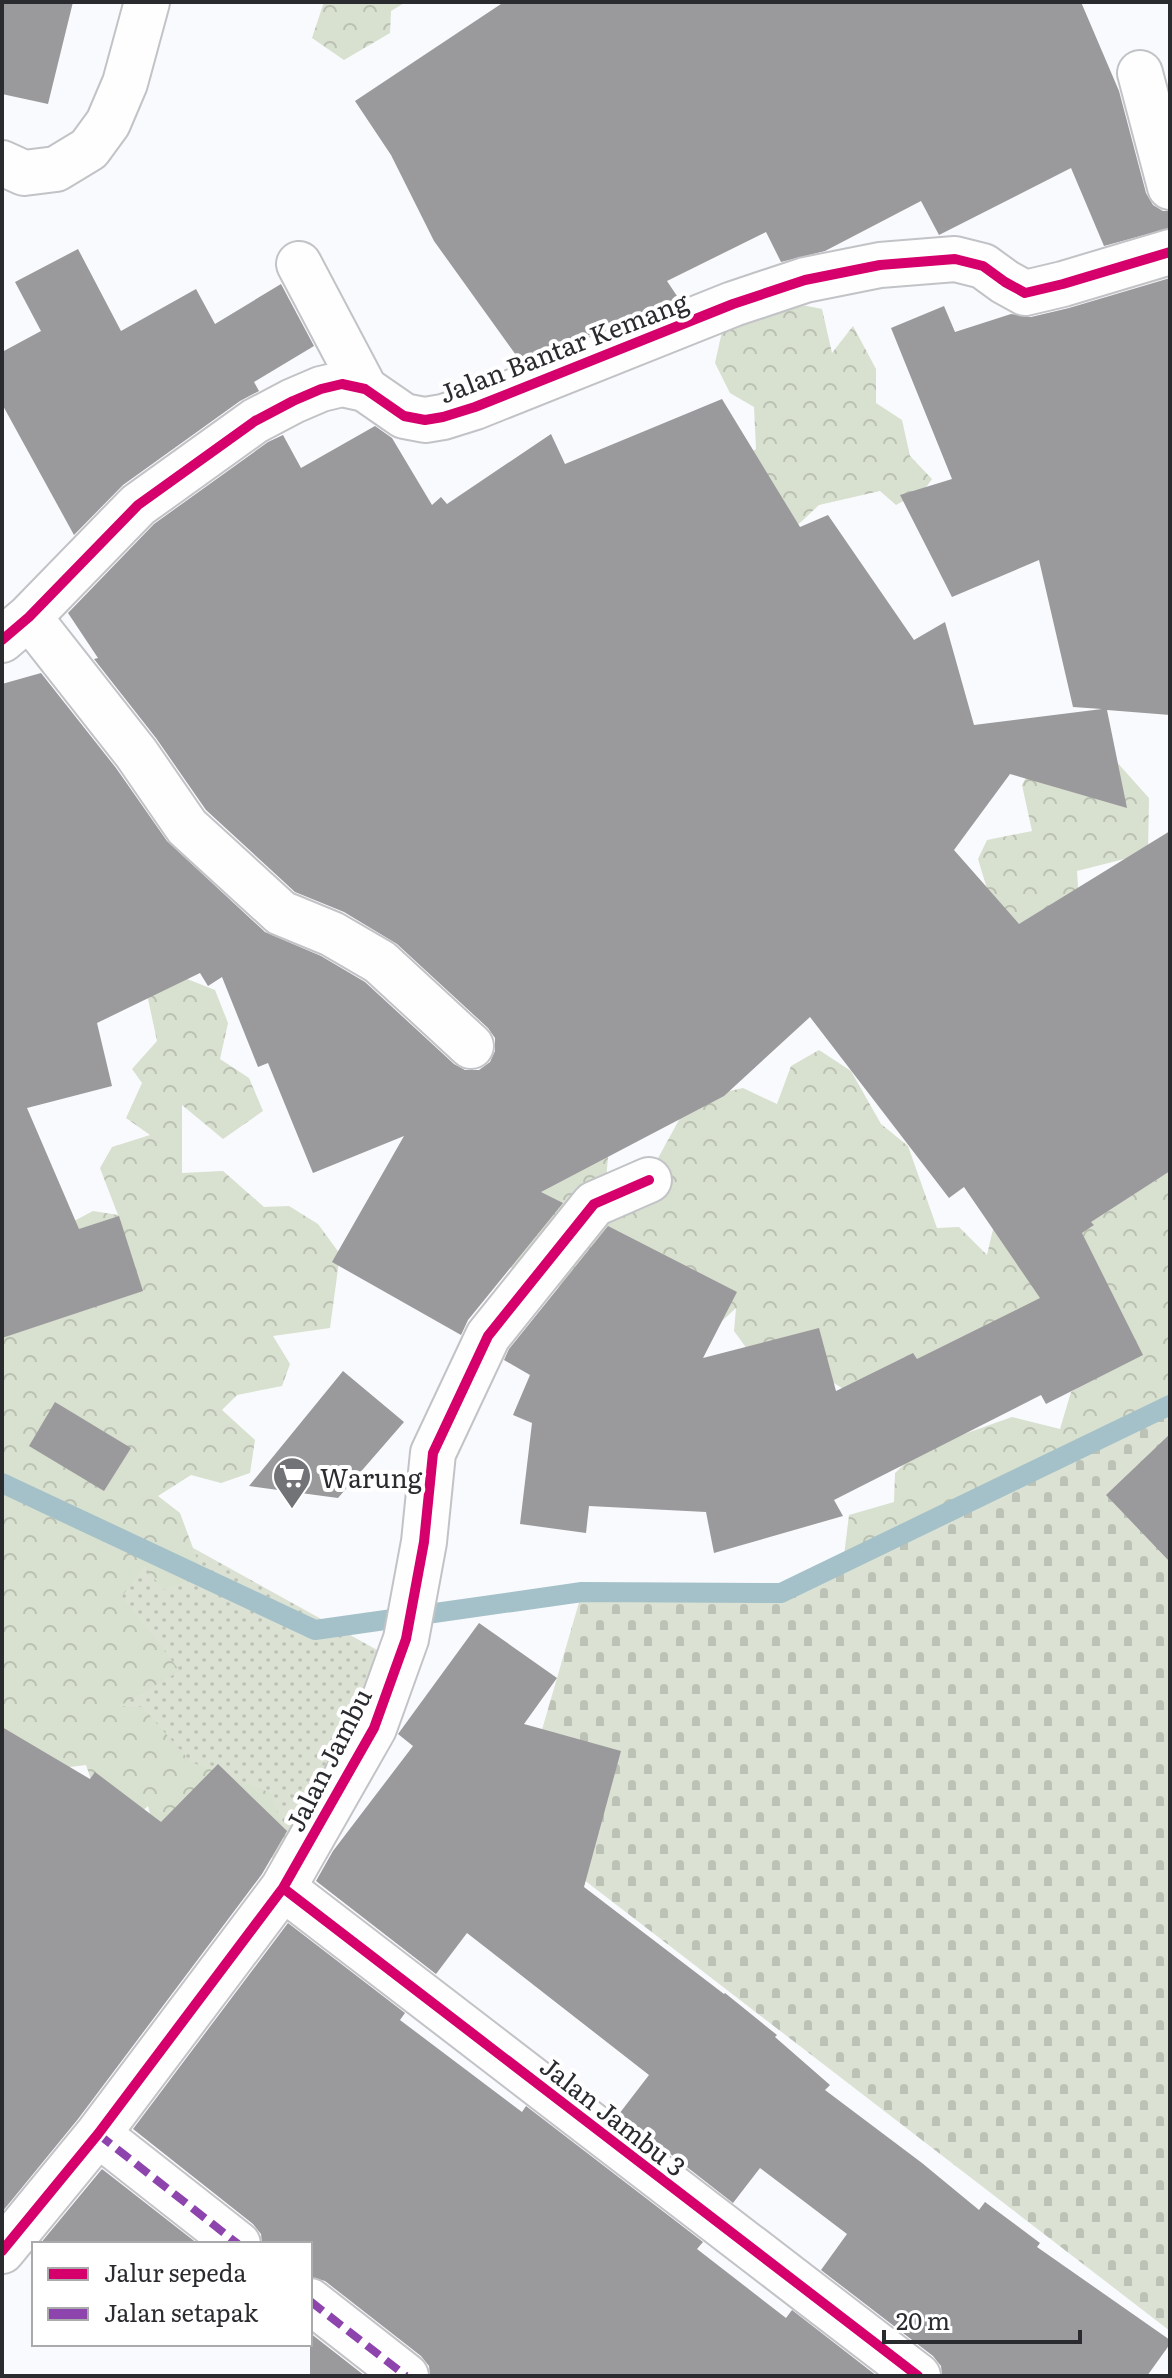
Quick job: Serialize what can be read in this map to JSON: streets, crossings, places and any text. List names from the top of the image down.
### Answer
{
  "streets": {
    "street": ["Jalan Bantar Kemang", "Jalan Jambu", "Jalan Jambu 3"]
  },
  "crossings": [
    ["Jalan Jambu", "Jalan Jambu 3"]
  ],
  "places": {
    "supermarket": ["Warung"]
  },
  "legend": ["Jalur sepeda", "Jalan setapak"],
  "scale_bar": "20 m"
}
